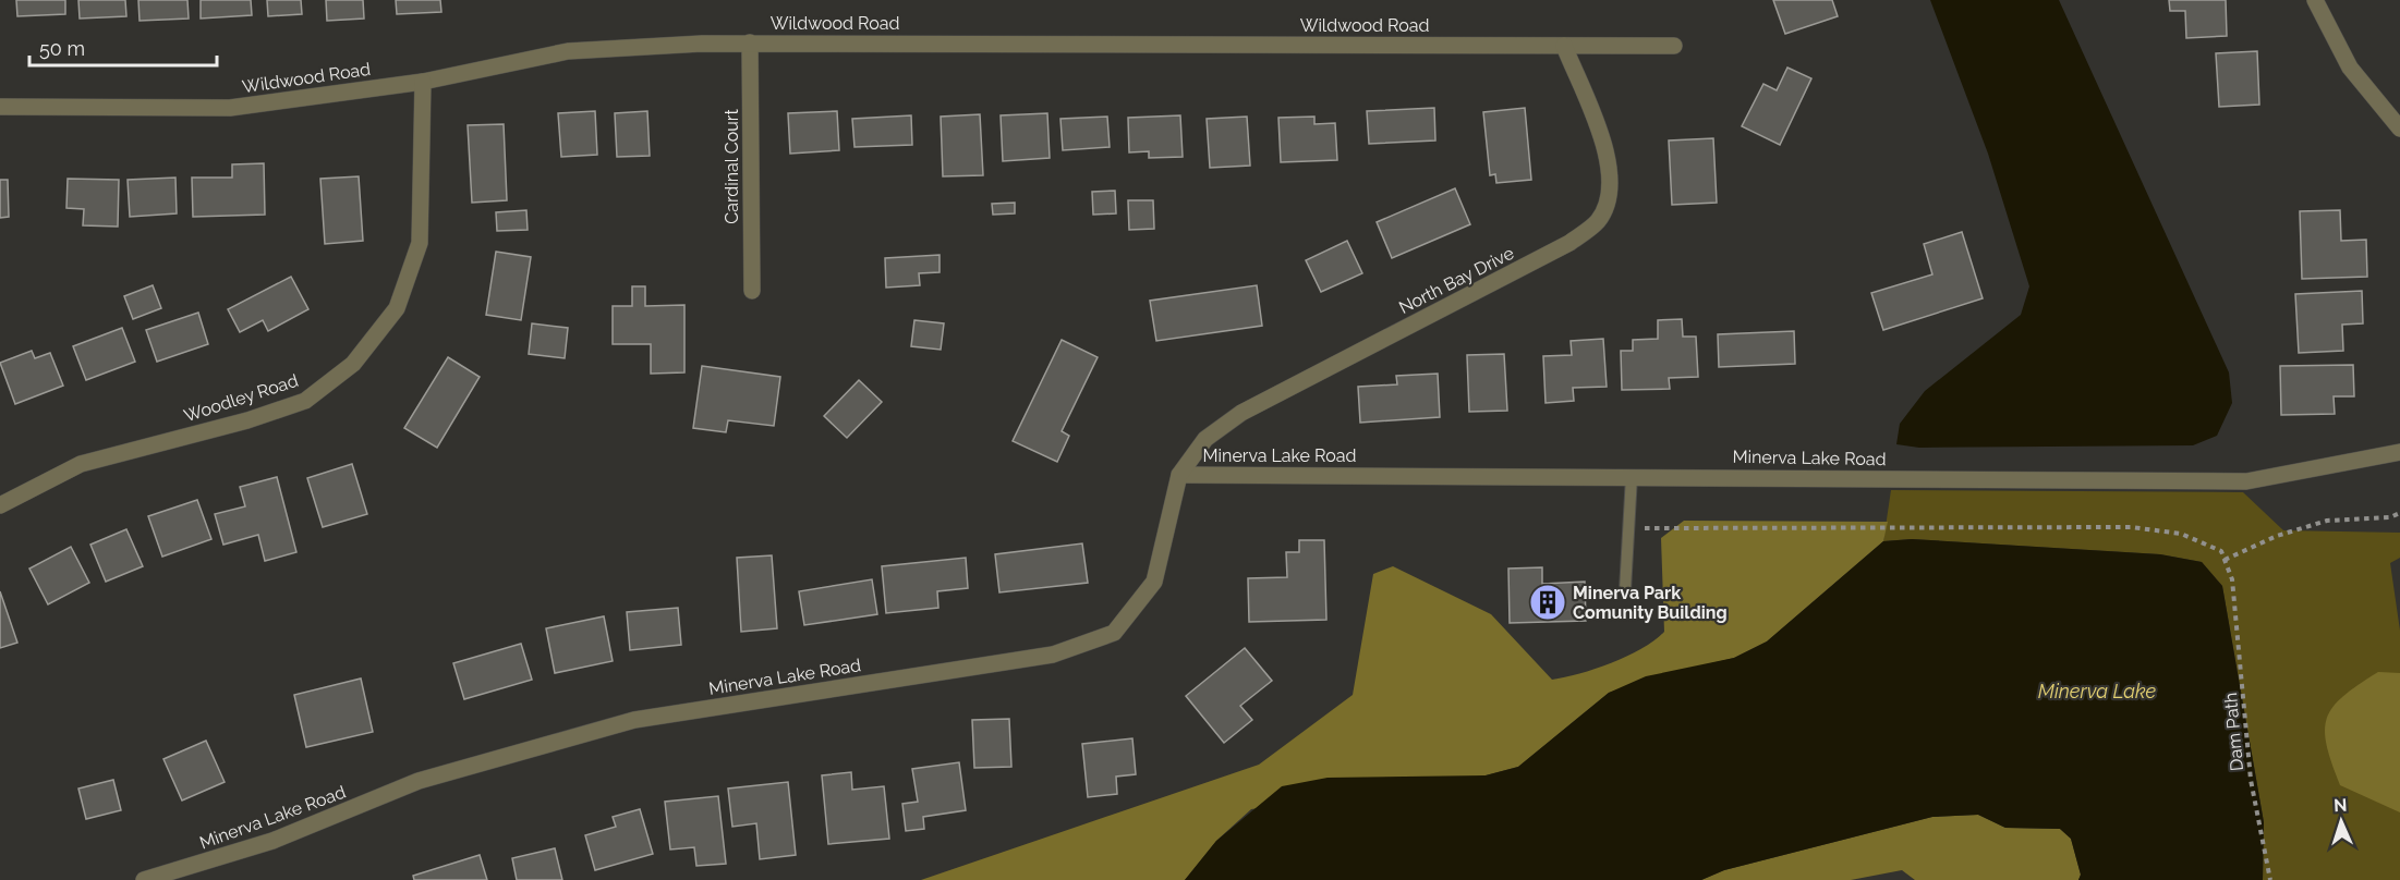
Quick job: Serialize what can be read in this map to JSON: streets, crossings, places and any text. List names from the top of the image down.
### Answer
{
  "streets": {
    "street": [
      "Wildwood Road",
      "Cardinal Court",
      "North Bay Drive",
      "Woodley Road",
      "Minerva Lake Road"
    ],
    "path": ["Dam Path"]
  },
  "crossings": [
    ["Wildwood Road", "Cardinal Court"],
    ["Wildwood Road", "North Bay Drive"],
    ["Wildwood Road", "Woodley Road"],
    ["North Bay Drive", "Minerva Lake Road"]
  ],
  "water": ["Minerva Lake"],
  "places": {
    "building": ["Minerva Park Comunity Building"]
  },
  "scale_bar": "50 m",
  "north": "top"
}
